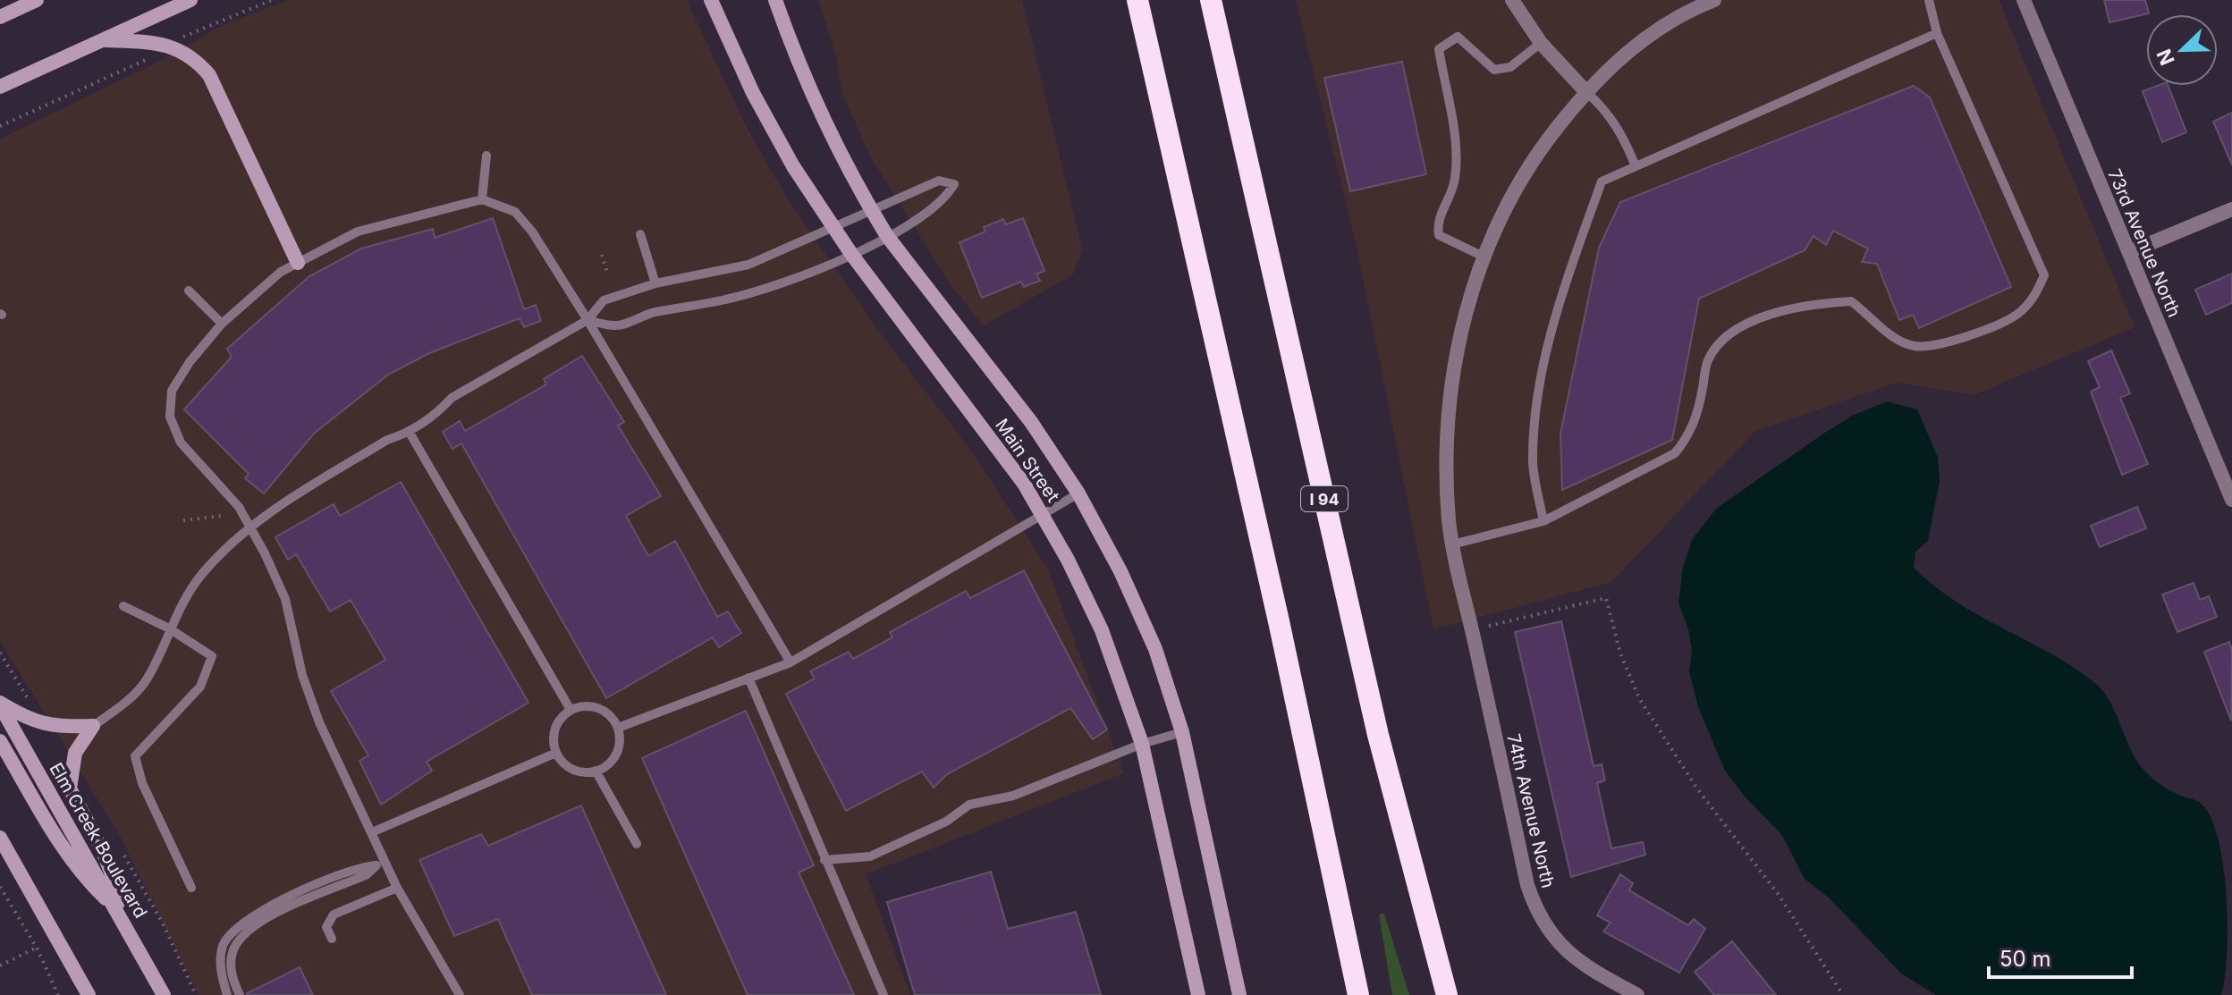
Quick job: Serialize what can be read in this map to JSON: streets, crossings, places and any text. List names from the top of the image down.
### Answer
{
  "streets": {
    "highway": ["I 94"],
    "street": [
      "73rd Avenue North",
      "Main Street",
      "74th Avenue North",
      "Elm Creek Boulevard"
    ]
  },
  "scale_bar": "50 m",
  "north": "bottom left"
}
